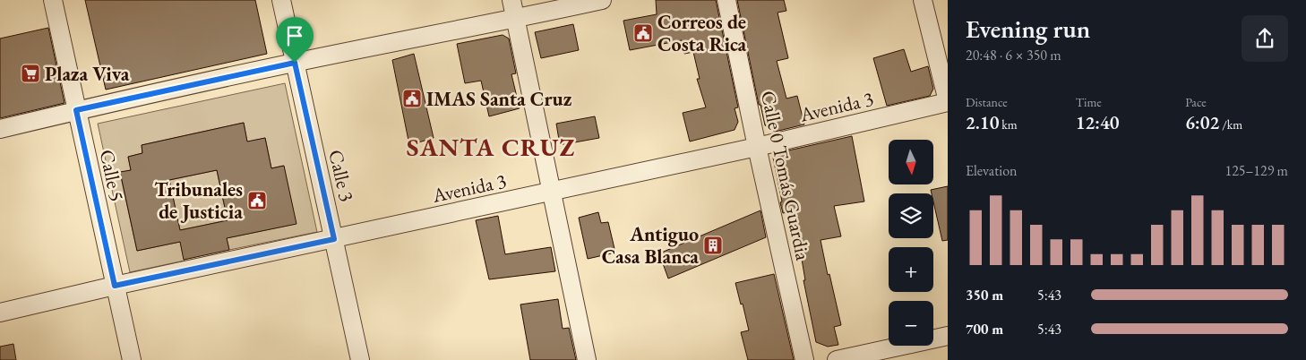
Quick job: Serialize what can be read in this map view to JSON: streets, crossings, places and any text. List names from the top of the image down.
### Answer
{
  "streets": {
    "street": [
      "Avenida 3",
      "Calle 5",
      "Calle 3",
      "Calle 0 Tomás Guardia"
    ]
  },
  "crossings": [
    ["Avenida 3", "Calle 5"],
    ["Avenida 3", "Calle 3"],
    ["Avenida 3", "Calle 0 Tomás Guardia"]
  ],
  "districts": ["SANTA CRUZ"],
  "places": {
    "public building": ["Correos de Costa Rica", "IMAS Santa Cruz", "Tribunales de Justicia"],
    "supermarket": ["Plaza Viva"],
    "building": ["Antiguo Casa Blanca"]
  },
  "north": "bottom",
  "page": {
    "heading": ["Evening run", "20:48 · 6 × 350 m"],
    "stats": [
      ["Distance", "2.10 km"],
      ["Time", "12:40"],
      ["Pace", "6:02 /km"]
    ],
    "map_buttons": ["+", "−"],
    "chart": ["Elevation", "125–129 m"],
    "list": [
      {
        "name": "350 m",
        "note": "5:43"
      },
      {
        "name": "700 m",
        "note": "5:43"
      }
    ]
  }
}
